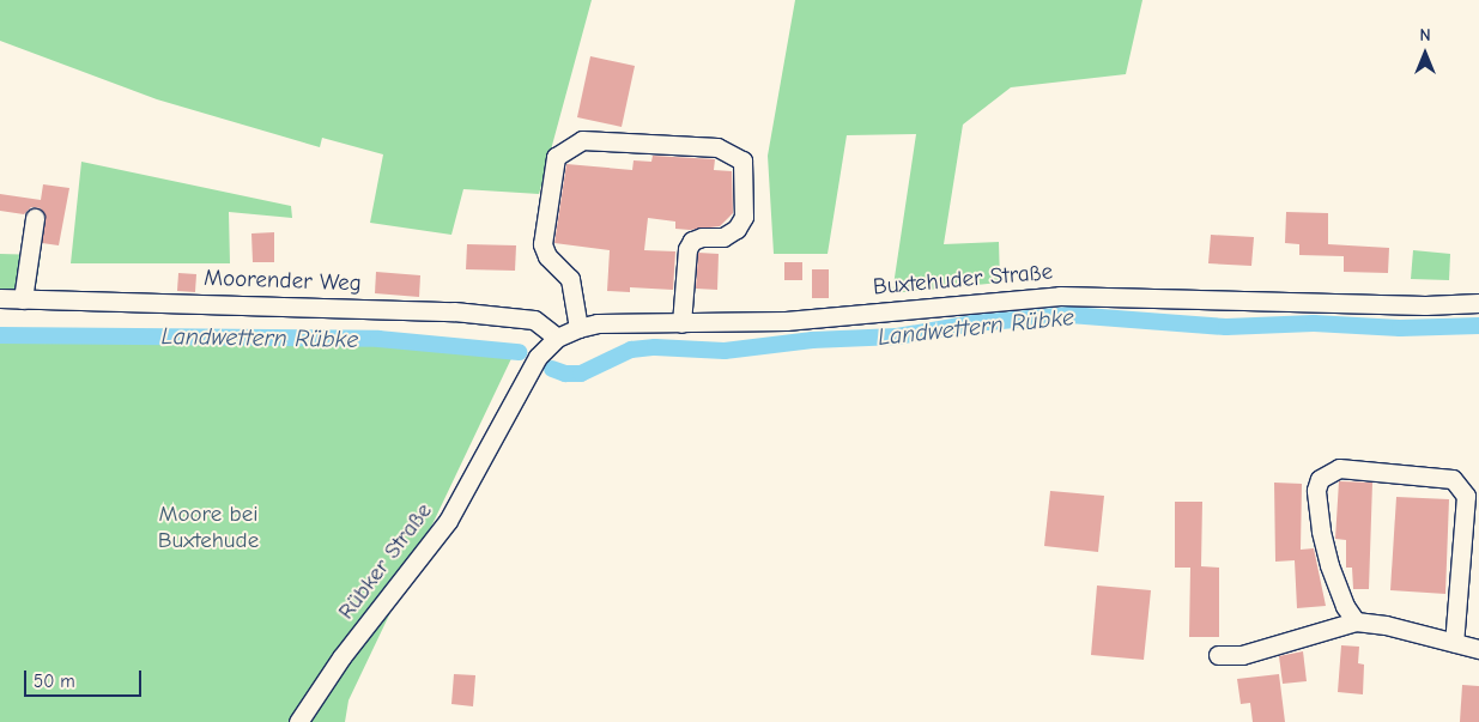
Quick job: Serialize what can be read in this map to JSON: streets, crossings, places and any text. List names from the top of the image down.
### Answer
{
  "streets": {
    "street": ["Buxtehuder Straße", "Moorender Weg", "Rübker Straße"]
  },
  "crossings": [
    ["Buxtehuder Straße", "Moorender Weg"],
    ["Buxtehuder Straße", "Rübker Straße"]
  ],
  "water": ["Landwettern Rübke"],
  "parks": ["Moore bei Buxtehude"],
  "scale_bar": "50 m",
  "north": "top"
}
